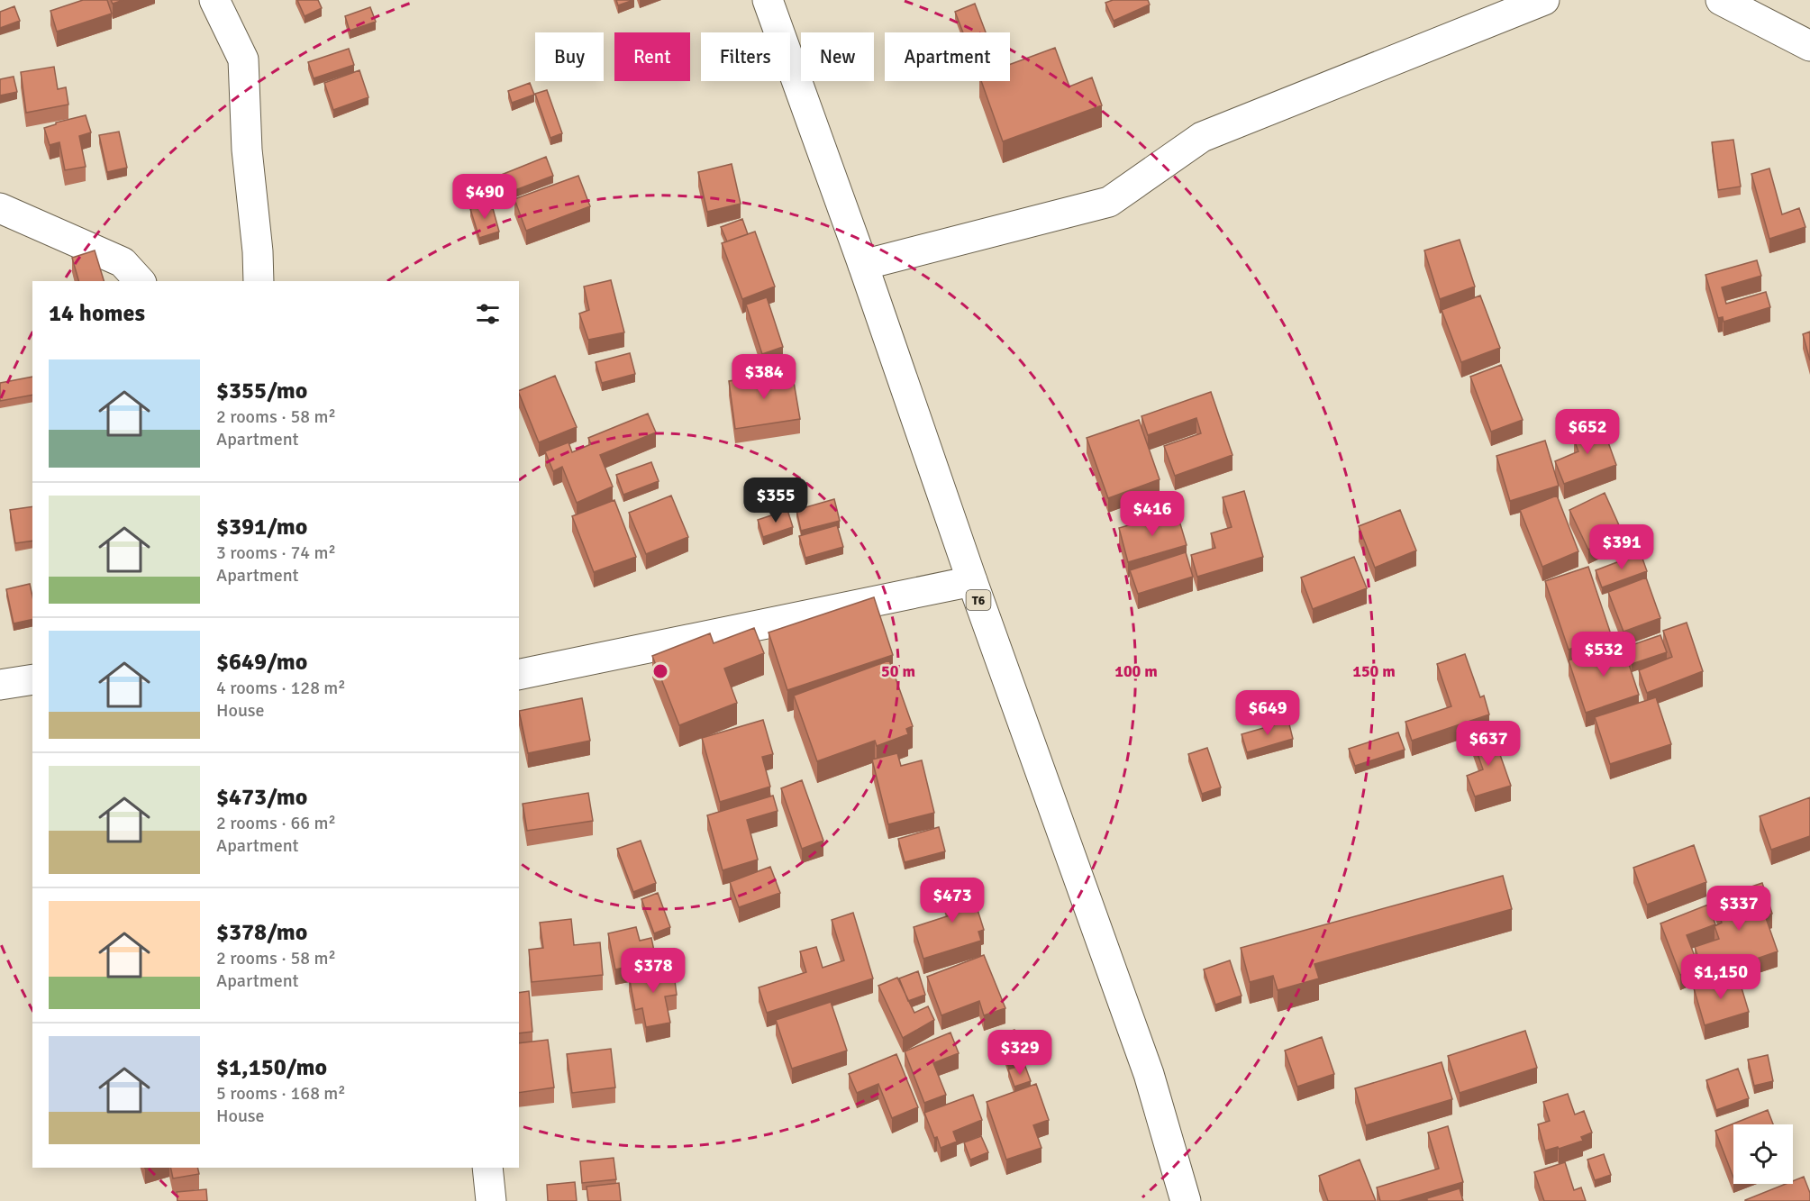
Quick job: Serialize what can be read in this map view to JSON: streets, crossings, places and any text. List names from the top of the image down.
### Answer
{
  "streets": {
    "main road": ["T6"]
  },
  "page": {
    "chip": [
      "Buy",
      "Rent",
      "Filters",
      "New",
      "Apartment"
    ],
    "price": [
      "$490",
      "$384",
      "$652",
      "$355",
      "$416",
      "$391",
      "$532",
      "$649",
      "$637",
      "$473",
      "$337",
      "$378",
      "$1,150",
      "$329"
    ],
    "heading": "14 homes",
    "list": [
      {
        "name": "$355/mo",
        "note": "2 rooms · 58 m² · Apartment"
      },
      {
        "name": "$391/mo",
        "note": "3 rooms · 74 m² · Apartment"
      },
      {
        "name": "$649/mo",
        "note": "4 rooms · 128 m² · House"
      },
      {
        "name": "$473/mo",
        "note": "2 rooms · 66 m² · Apartment"
      },
      {
        "name": "$378/mo",
        "note": "2 rooms · 58 m² · Apartment"
      },
      {
        "name": "$1,150/mo",
        "note": "5 rooms · 168 m² · House"
      }
    ]
  },
  "rings": ["50 m", "100 m", "150 m"]
}
